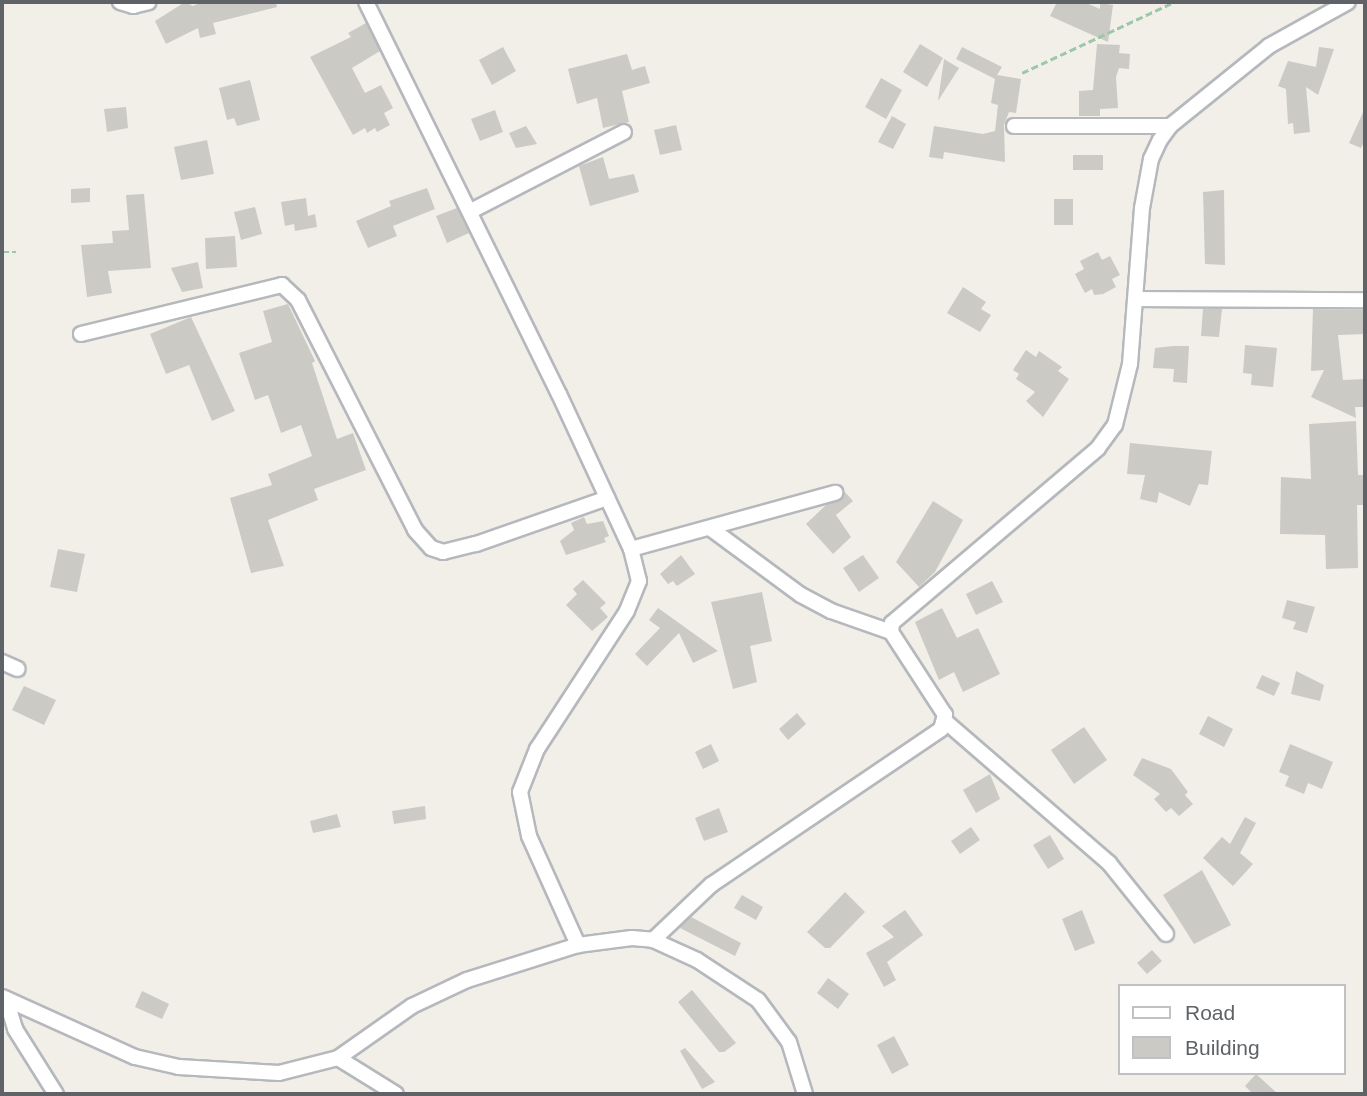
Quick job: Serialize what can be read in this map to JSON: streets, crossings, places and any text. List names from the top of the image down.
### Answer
{
  "legend": ["Road", "Building"]
}
